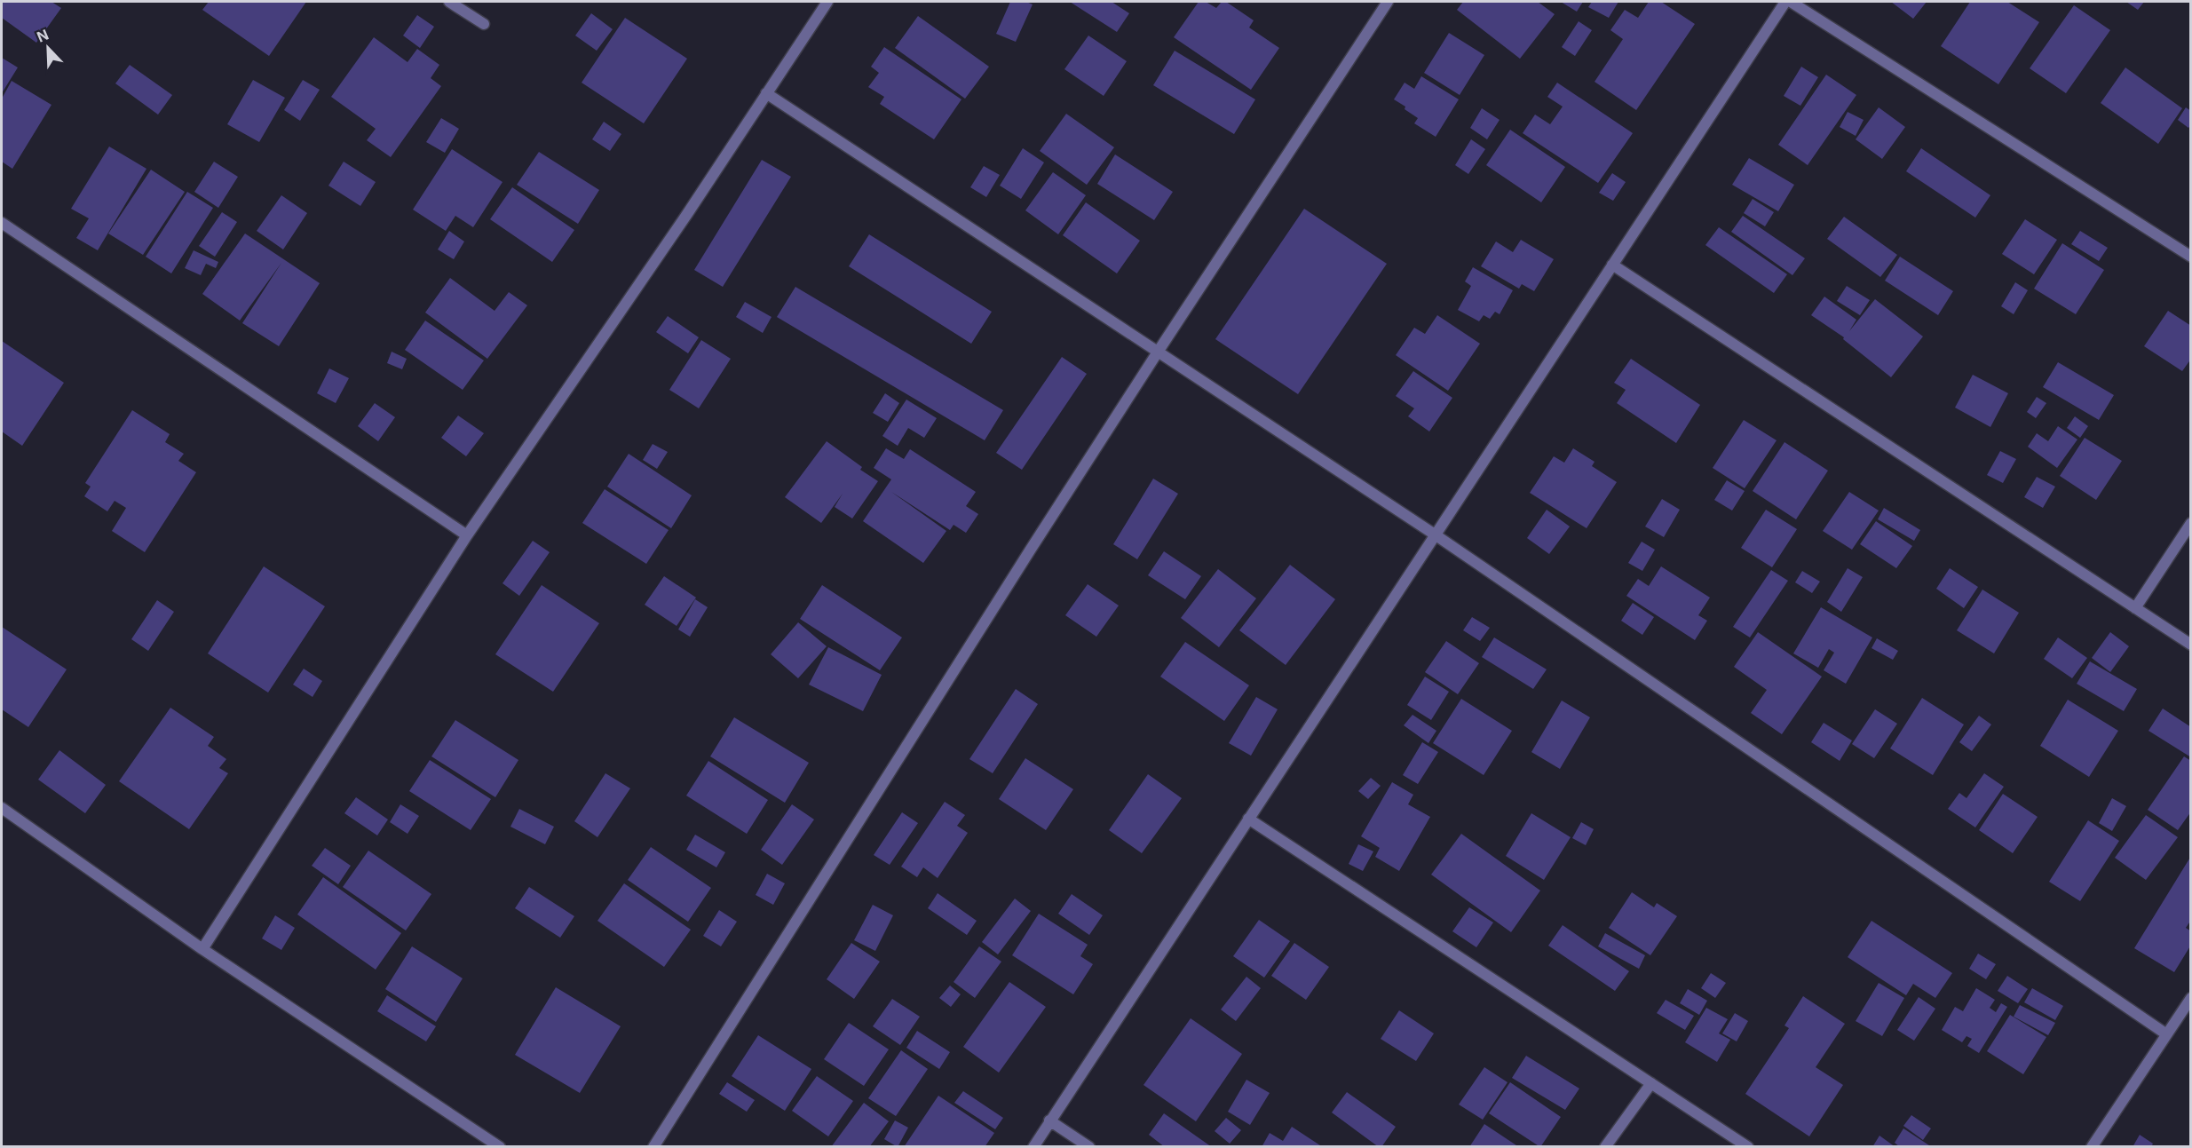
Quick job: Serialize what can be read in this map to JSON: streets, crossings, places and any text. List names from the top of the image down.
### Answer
{
  "north": "top left"
}
